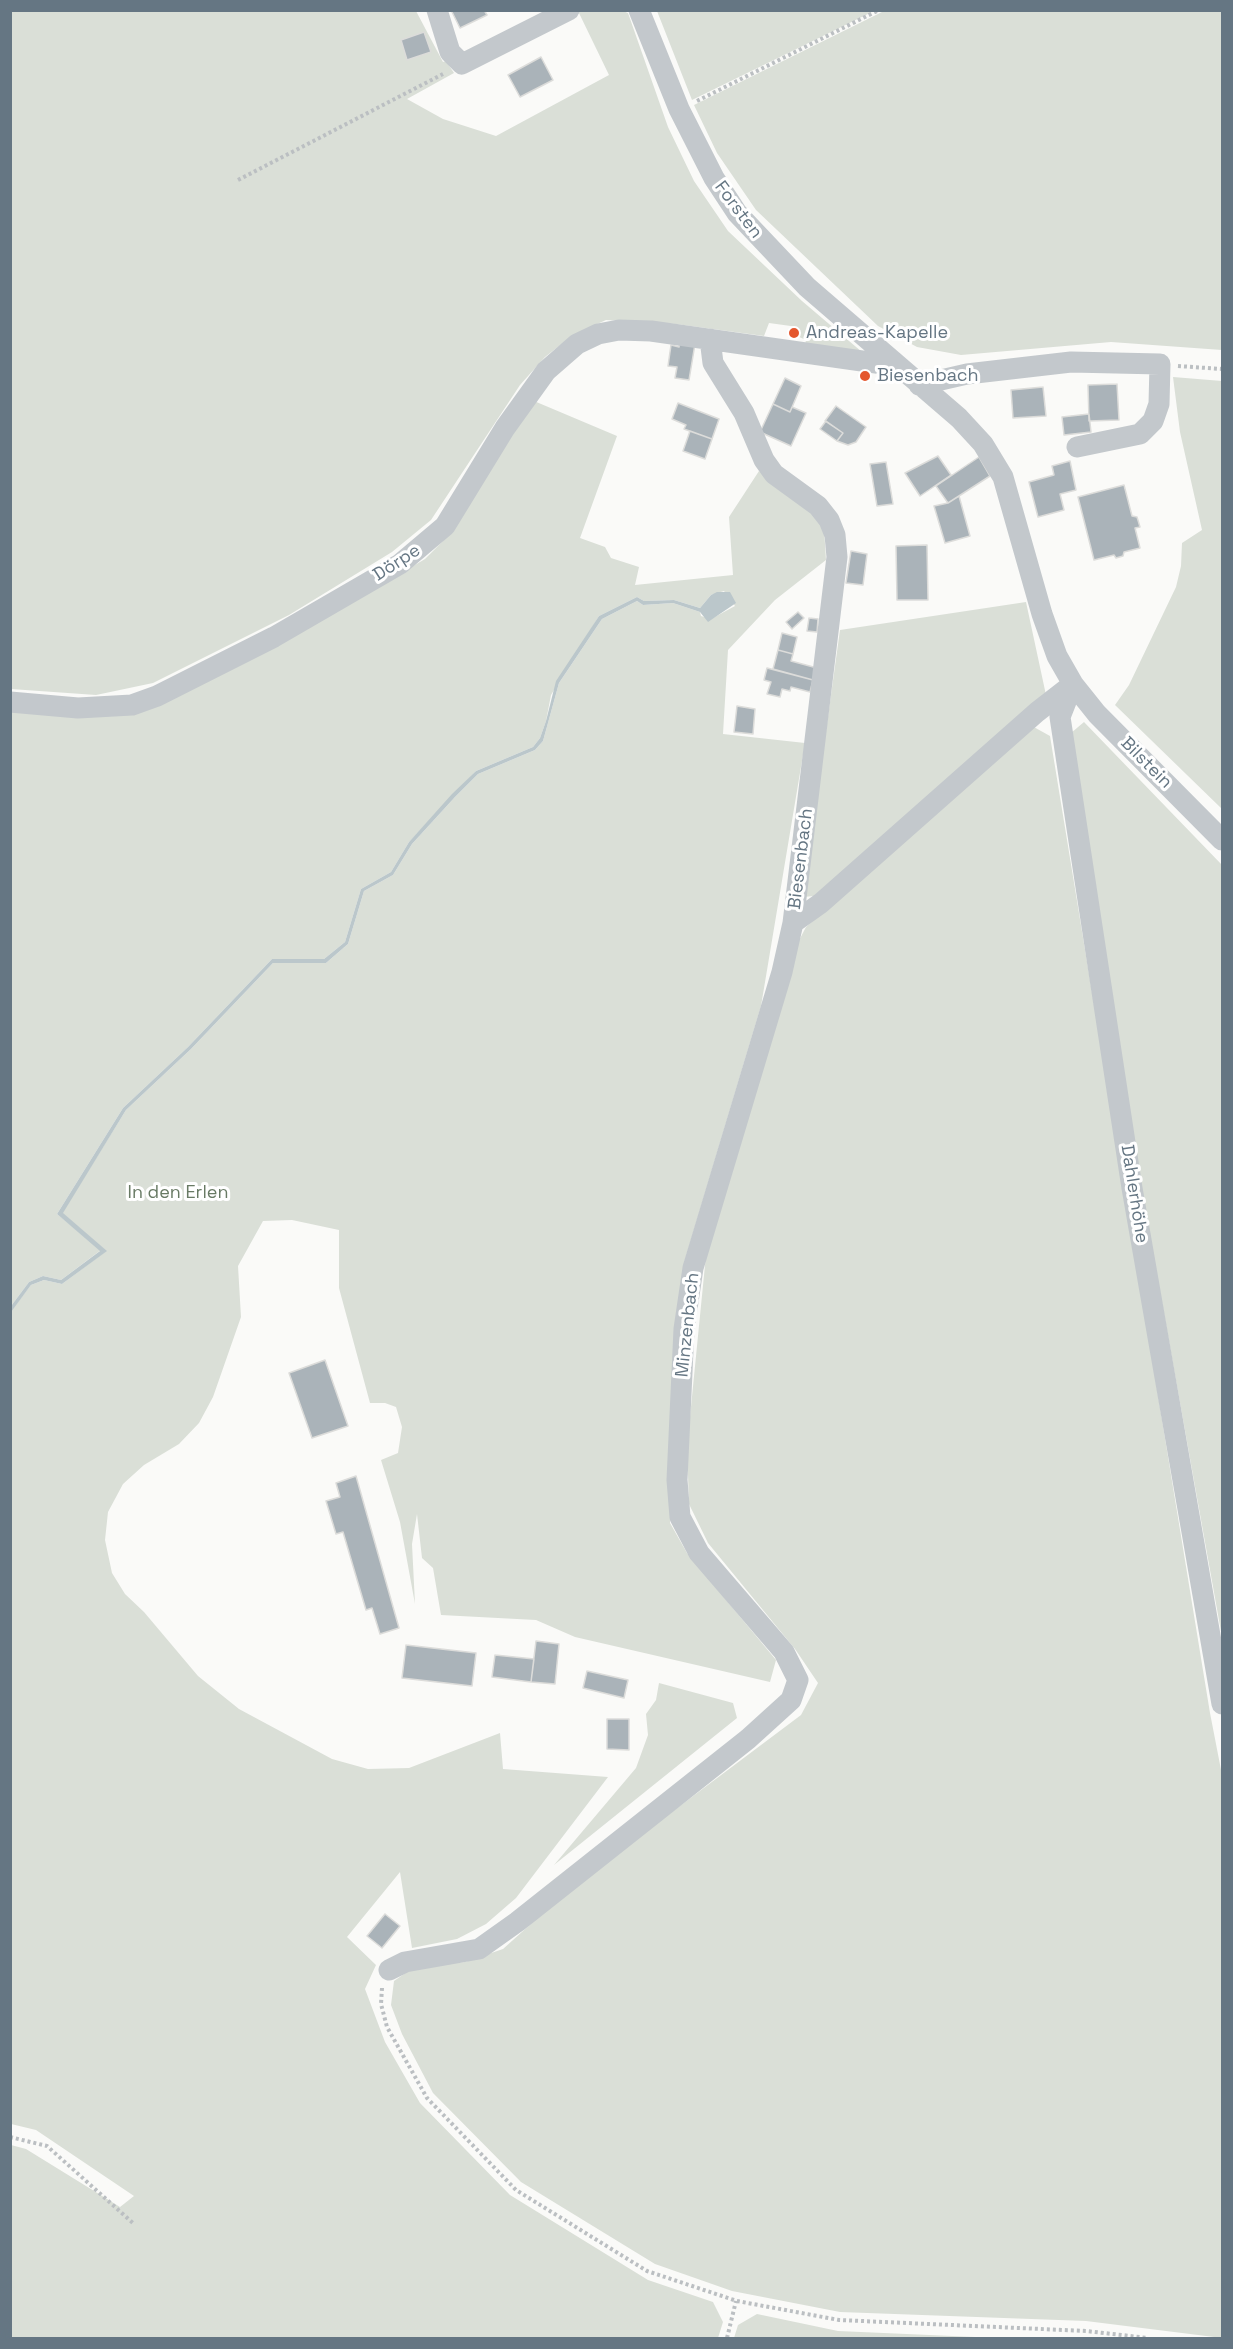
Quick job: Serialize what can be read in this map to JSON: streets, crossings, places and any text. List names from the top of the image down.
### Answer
{
  "streets": {
    "street": [
      "Forsten",
      "Dörpe",
      "Bilstein",
      "Biesenbach",
      "Dahlerhöhe",
      "Minzenbach"
    ]
  },
  "crossings": [
    ["Dörpe", "Biesenbach"],
    ["Bilstein", "Dahlerhöhe"],
    ["Biesenbach", "Minzenbach"]
  ],
  "parks": ["In den Erlen"],
  "places": ["Andreas-Kapelle", "Biesenbach"]
}
